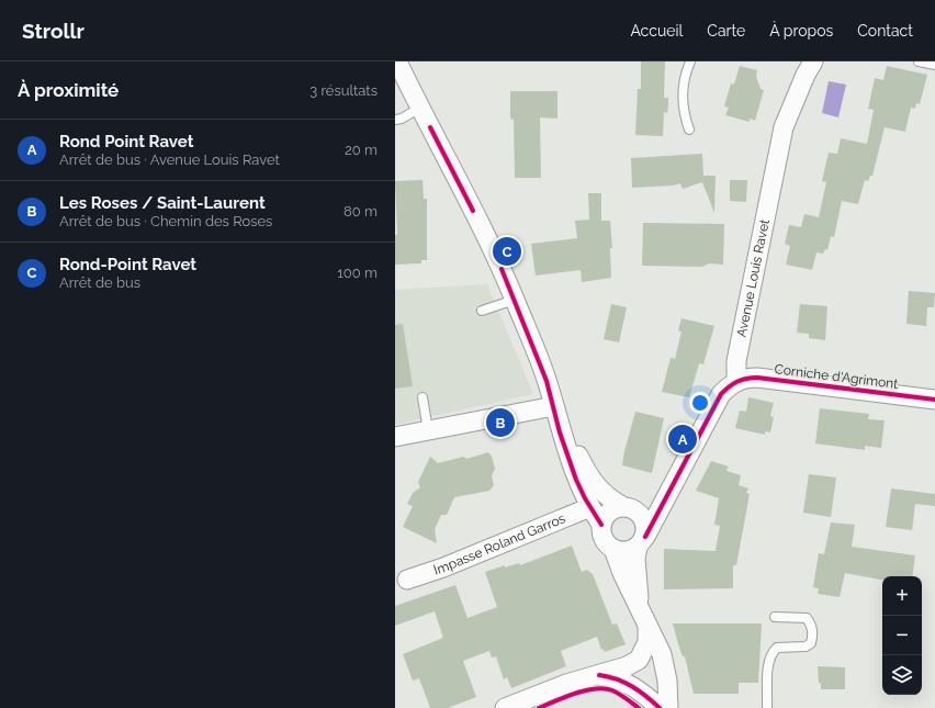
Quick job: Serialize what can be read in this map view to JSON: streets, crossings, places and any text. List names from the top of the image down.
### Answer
{
  "streets": {
    "street": ["Avenue Louis Ravet", "Corniche d'Agrimont", "Impasse Roland Garros"]
  },
  "crossings": [
    ["Avenue Louis Ravet", "Corniche d'Agrimont"]
  ],
  "page": {
    "header": "Strollr",
    "nav": [
      "Accueil",
      "Carte",
      "À propos",
      "Contact"
    ],
    "heading": ["À proximité", "3 résultats"],
    "list": [
      {
        "mark": "A",
        "name": "Rond Point Ravet",
        "note": "Arrêt de bus · Avenue Louis Ravet",
        "value": "20 m"
      },
      {
        "mark": "B",
        "name": "Les Roses / Saint-Laurent",
        "note": "Arrêt de bus · Chemin des Roses",
        "value": "80 m"
      },
      {
        "mark": "C",
        "name": "Rond-Point Ravet",
        "note": "Arrêt de bus",
        "value": "100 m"
      }
    ],
    "pins": ["C", "B", "A"],
    "map_buttons": ["+", "−"]
  }
}
